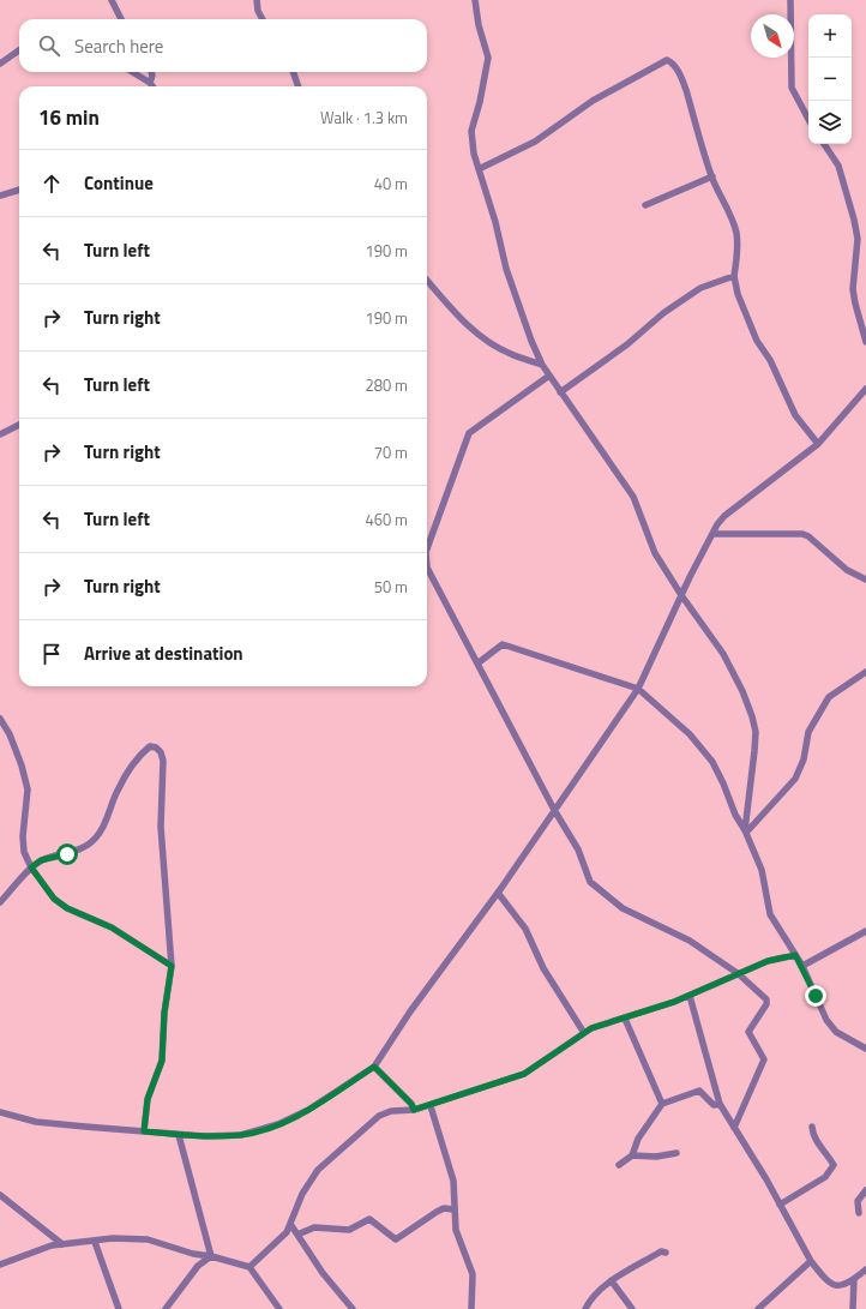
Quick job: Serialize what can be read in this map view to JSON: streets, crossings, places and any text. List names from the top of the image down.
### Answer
{
  "north": "bottom right",
  "page": {
    "map_buttons": ["+", "−"],
    "search": "Search here",
    "heading": ["16 min", "Walk · 1.3 km"],
    "list": [
      ["Continue", "40 m"],
      ["Turn left", "190 m"],
      ["Turn right", "190 m"],
      ["Turn left", "280 m"],
      ["Turn right", "70 m"],
      ["Turn left", "460 m"],
      ["Turn right", "50 m"],
      "Arrive at destination"
    ]
  }
}
